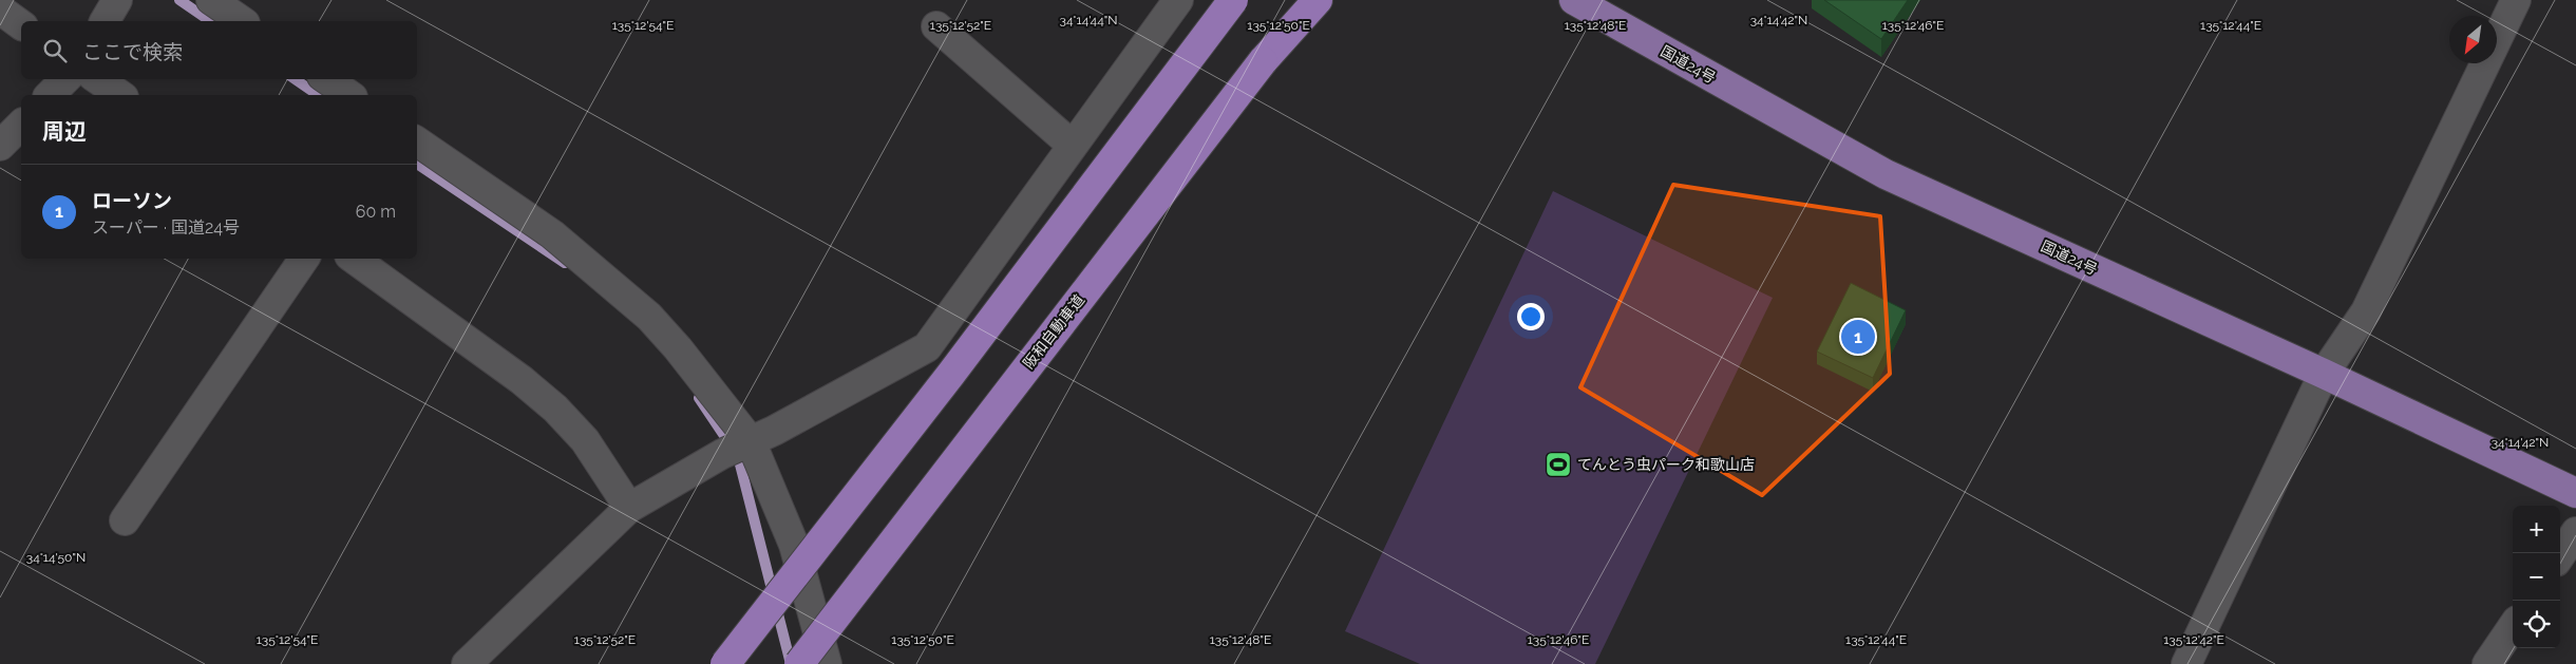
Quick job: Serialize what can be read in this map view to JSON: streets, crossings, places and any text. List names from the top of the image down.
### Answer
{
  "streets": {
    "highway": ["国道24号", "阪和自動車道"]
  },
  "places": {
    "sports": ["てんとう虫パーク和歌山店"]
  },
  "north": "bottom left",
  "page": {
    "search": "ここで検索",
    "heading": "周辺",
    "list": [
      {
        "mark": "1",
        "name": "ローソン",
        "note": "スーパー · 国道24号",
        "value": "60 m"
      }
    ],
    "pins": "1",
    "map_buttons": ["+", "−"]
  },
  "coordinates": [
    "34°14'42\"N",
    "34°14'44\"N",
    "135°12'54\"E",
    "135°12'52\"E",
    "135°12'50\"E",
    "135°12'48\"E",
    "135°12'46\"E",
    "135°12'44\"E",
    "34°14'50\"N",
    "135°12'42\"E"
  ]
}
